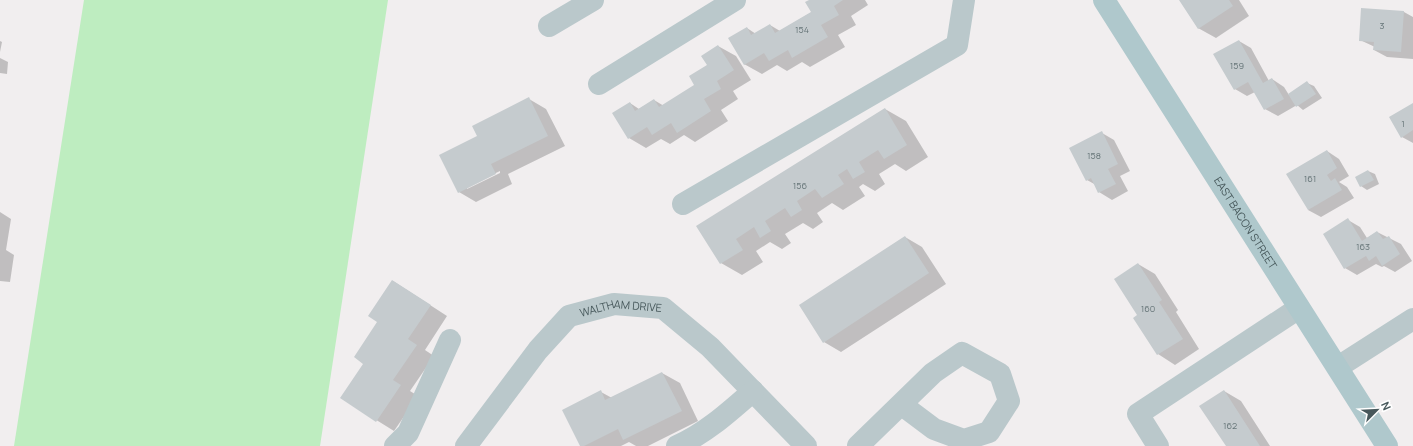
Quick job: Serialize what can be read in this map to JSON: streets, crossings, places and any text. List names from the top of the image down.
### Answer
{
  "streets": {
    "main road": ["EAST BACON STREET"],
    "street": ["WALTHAM DRIVE"]
  },
  "house_numbers": [
    "3",
    "154",
    "159",
    "1",
    "158",
    "161",
    "156",
    "163",
    "160",
    "162"
  ],
  "north": "top right"
}
